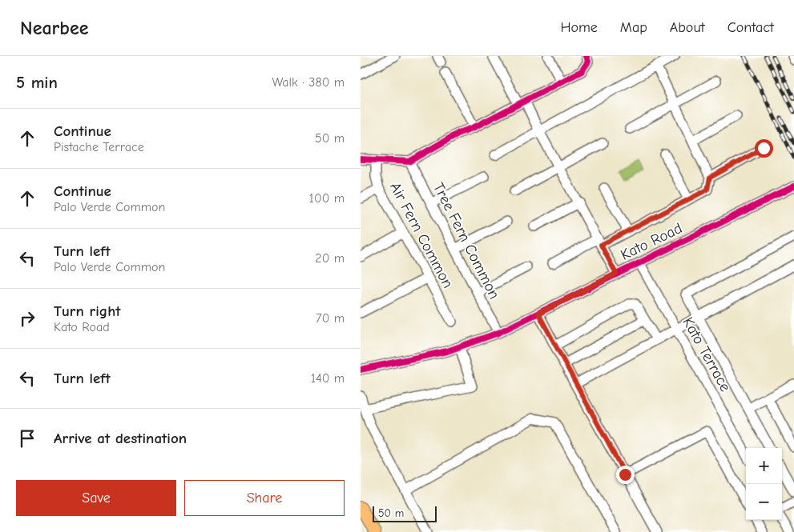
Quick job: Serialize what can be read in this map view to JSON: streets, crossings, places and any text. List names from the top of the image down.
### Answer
{
  "streets": {
    "street": [
      "Air Fern Common",
      "Tree Fern Common",
      "Kato Road",
      "Kato Terrace"
    ]
  },
  "crossings": [
    ["Tree Fern Common", "Kato Road"],
    ["Kato Road", "Kato Terrace"]
  ],
  "scale_bar": "50 m",
  "page": {
    "header": "Nearbee",
    "nav": [
      "Home",
      "Map",
      "About",
      "Contact"
    ],
    "heading": ["5 min", "Walk · 380 m"],
    "list": [
      ["Continue", "Pistache Terrace", "50 m"],
      ["Continue", "Palo Verde Common", "100 m"],
      ["Turn left", "Palo Verde Common", "20 m"],
      ["Turn right", "Kato Road", "70 m"],
      ["Turn left", "140 m"],
      "Arrive at destination"
    ],
    "map_buttons": ["+", "−"],
    "buttons": ["Save", "Share"],
    "scale": "50 m"
  }
}
